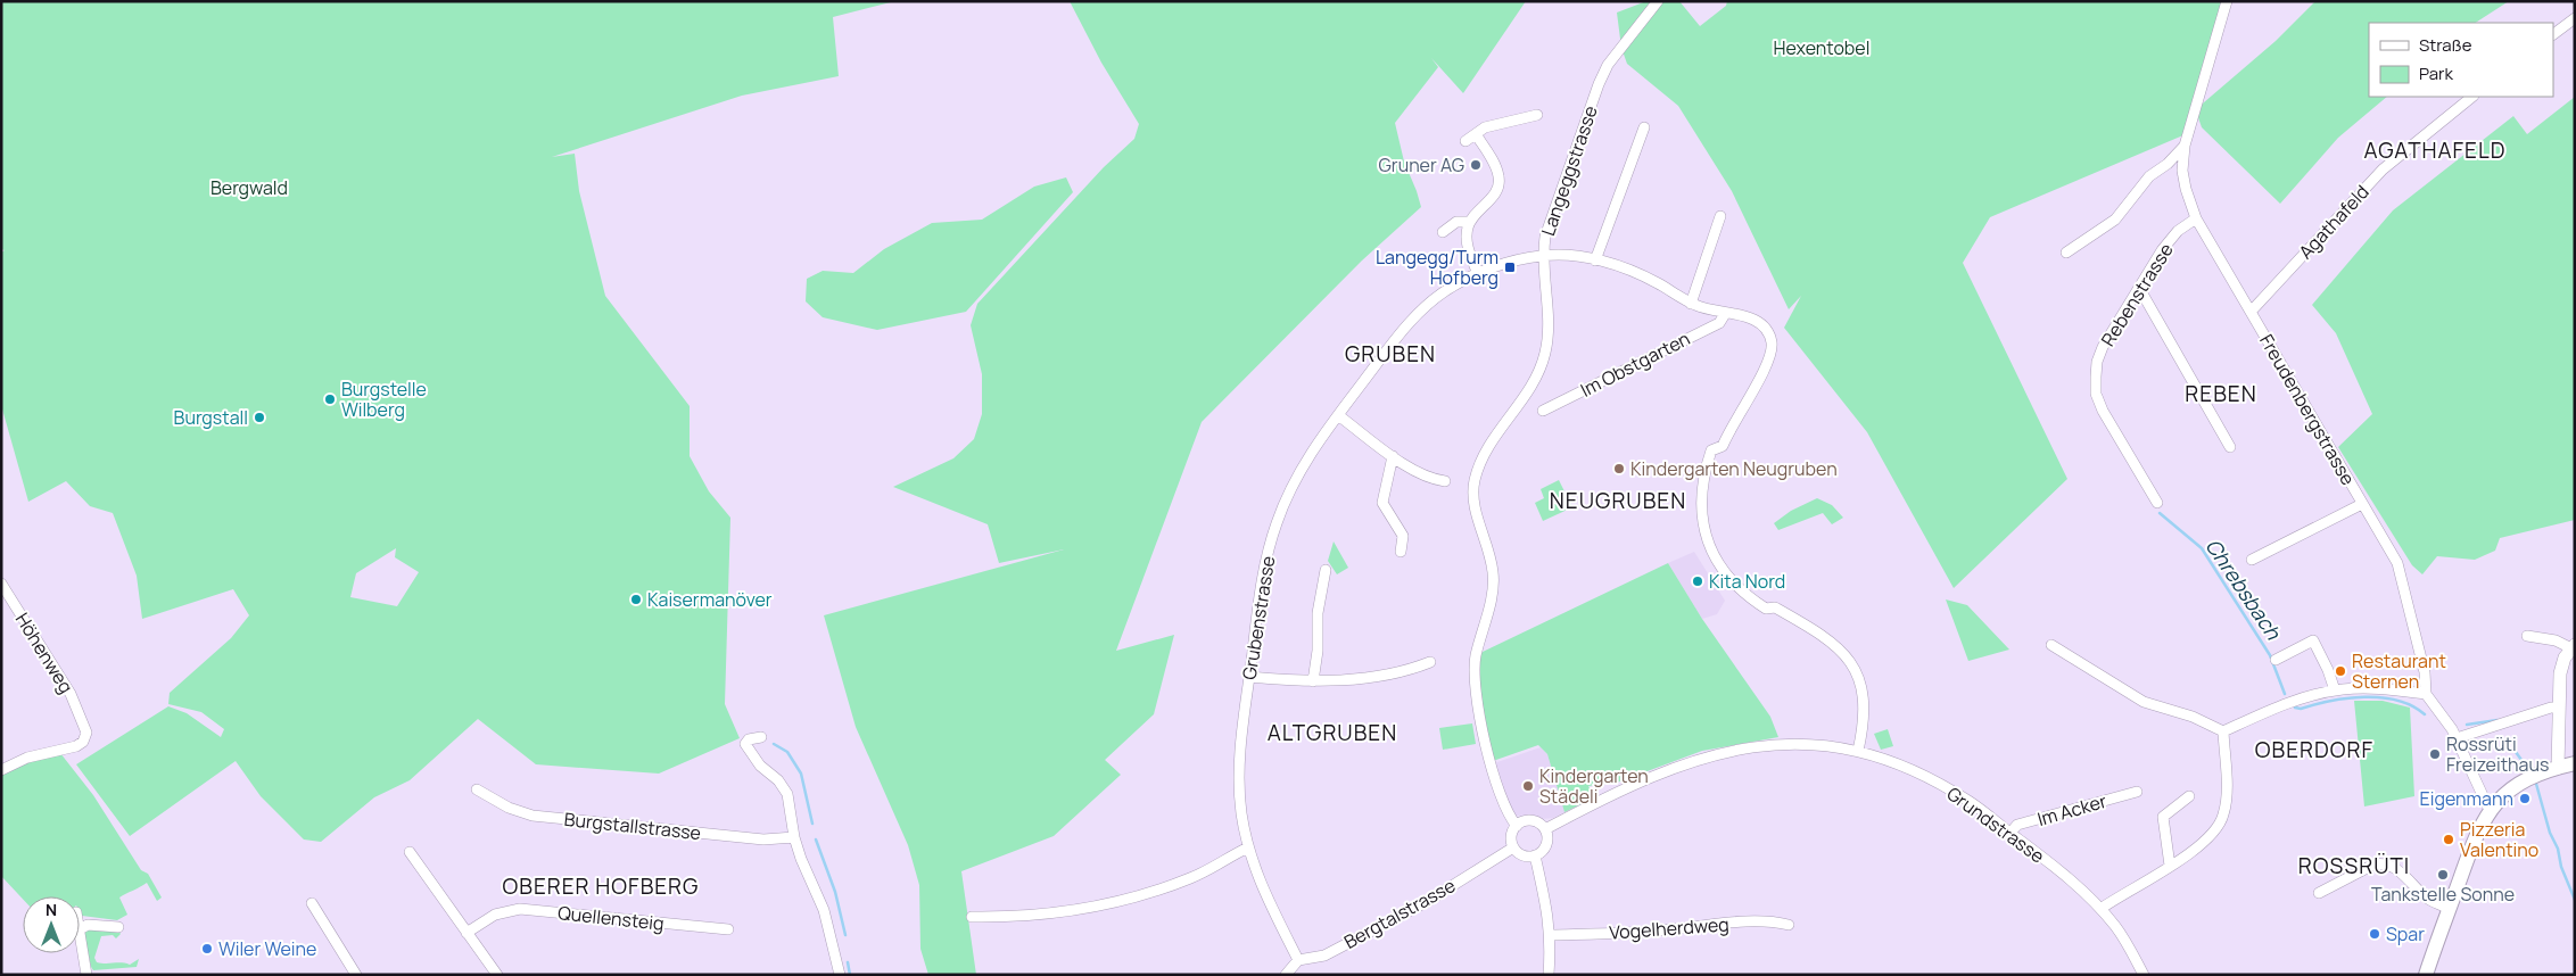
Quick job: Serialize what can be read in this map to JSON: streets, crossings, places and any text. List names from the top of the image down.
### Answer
{
  "streets": {
    "street": [
      "Langeggstrasse",
      "Agathafeld",
      "Rebenstrasse",
      "Im Obstgarten",
      "Freudenbergstrasse",
      "Grubenstrasse",
      "Höhenweg",
      "Im Acker",
      "Grundstrasse",
      "Burgstallstrasse",
      "Bergtalstrasse",
      "Quellensteig",
      "Vogelherdweg"
    ]
  },
  "crossings": [
    ["Langeggstrasse", "Grubenstrasse"],
    ["Langeggstrasse", "Grundstrasse"],
    ["Langeggstrasse", "Bergtalstrasse"],
    ["Agathafeld", "Freudenbergstrasse"],
    ["Rebenstrasse", "Freudenbergstrasse"],
    ["Grubenstrasse", "Bergtalstrasse"],
    ["Im Acker", "Grundstrasse"],
    ["Grundstrasse", "Bergtalstrasse"]
  ],
  "districts": [
    "AGATHAFELD",
    "GRUBEN",
    "REBEN",
    "NEUGRUBEN",
    "ALTGRUBEN",
    "OBERDORF",
    "ROSSRÜTI",
    "OBERER HOFBERG"
  ],
  "water": ["Chrebsbach"],
  "parks": ["Hexentobel", "Bergwald"],
  "places": {
    "other": [
      "Gruner AG",
      "Burgstelle Wilberg",
      "Burgstall",
      "Kindergarten Neugruben",
      "Kita Nord",
      "Kaisermanöver",
      "Restaurant Sternen",
      "Rossrüti Freizeithaus",
      "Kindergarten Städeli",
      "Eigenmann",
      "Pizzeria Valentino",
      "Tankstelle Sonne",
      "Spar",
      "Wiler Weine"
    ],
    "transit": ["Langegg/Turm Hofberg"]
  },
  "legend": ["Straße", "Park"],
  "north": "top"
}
